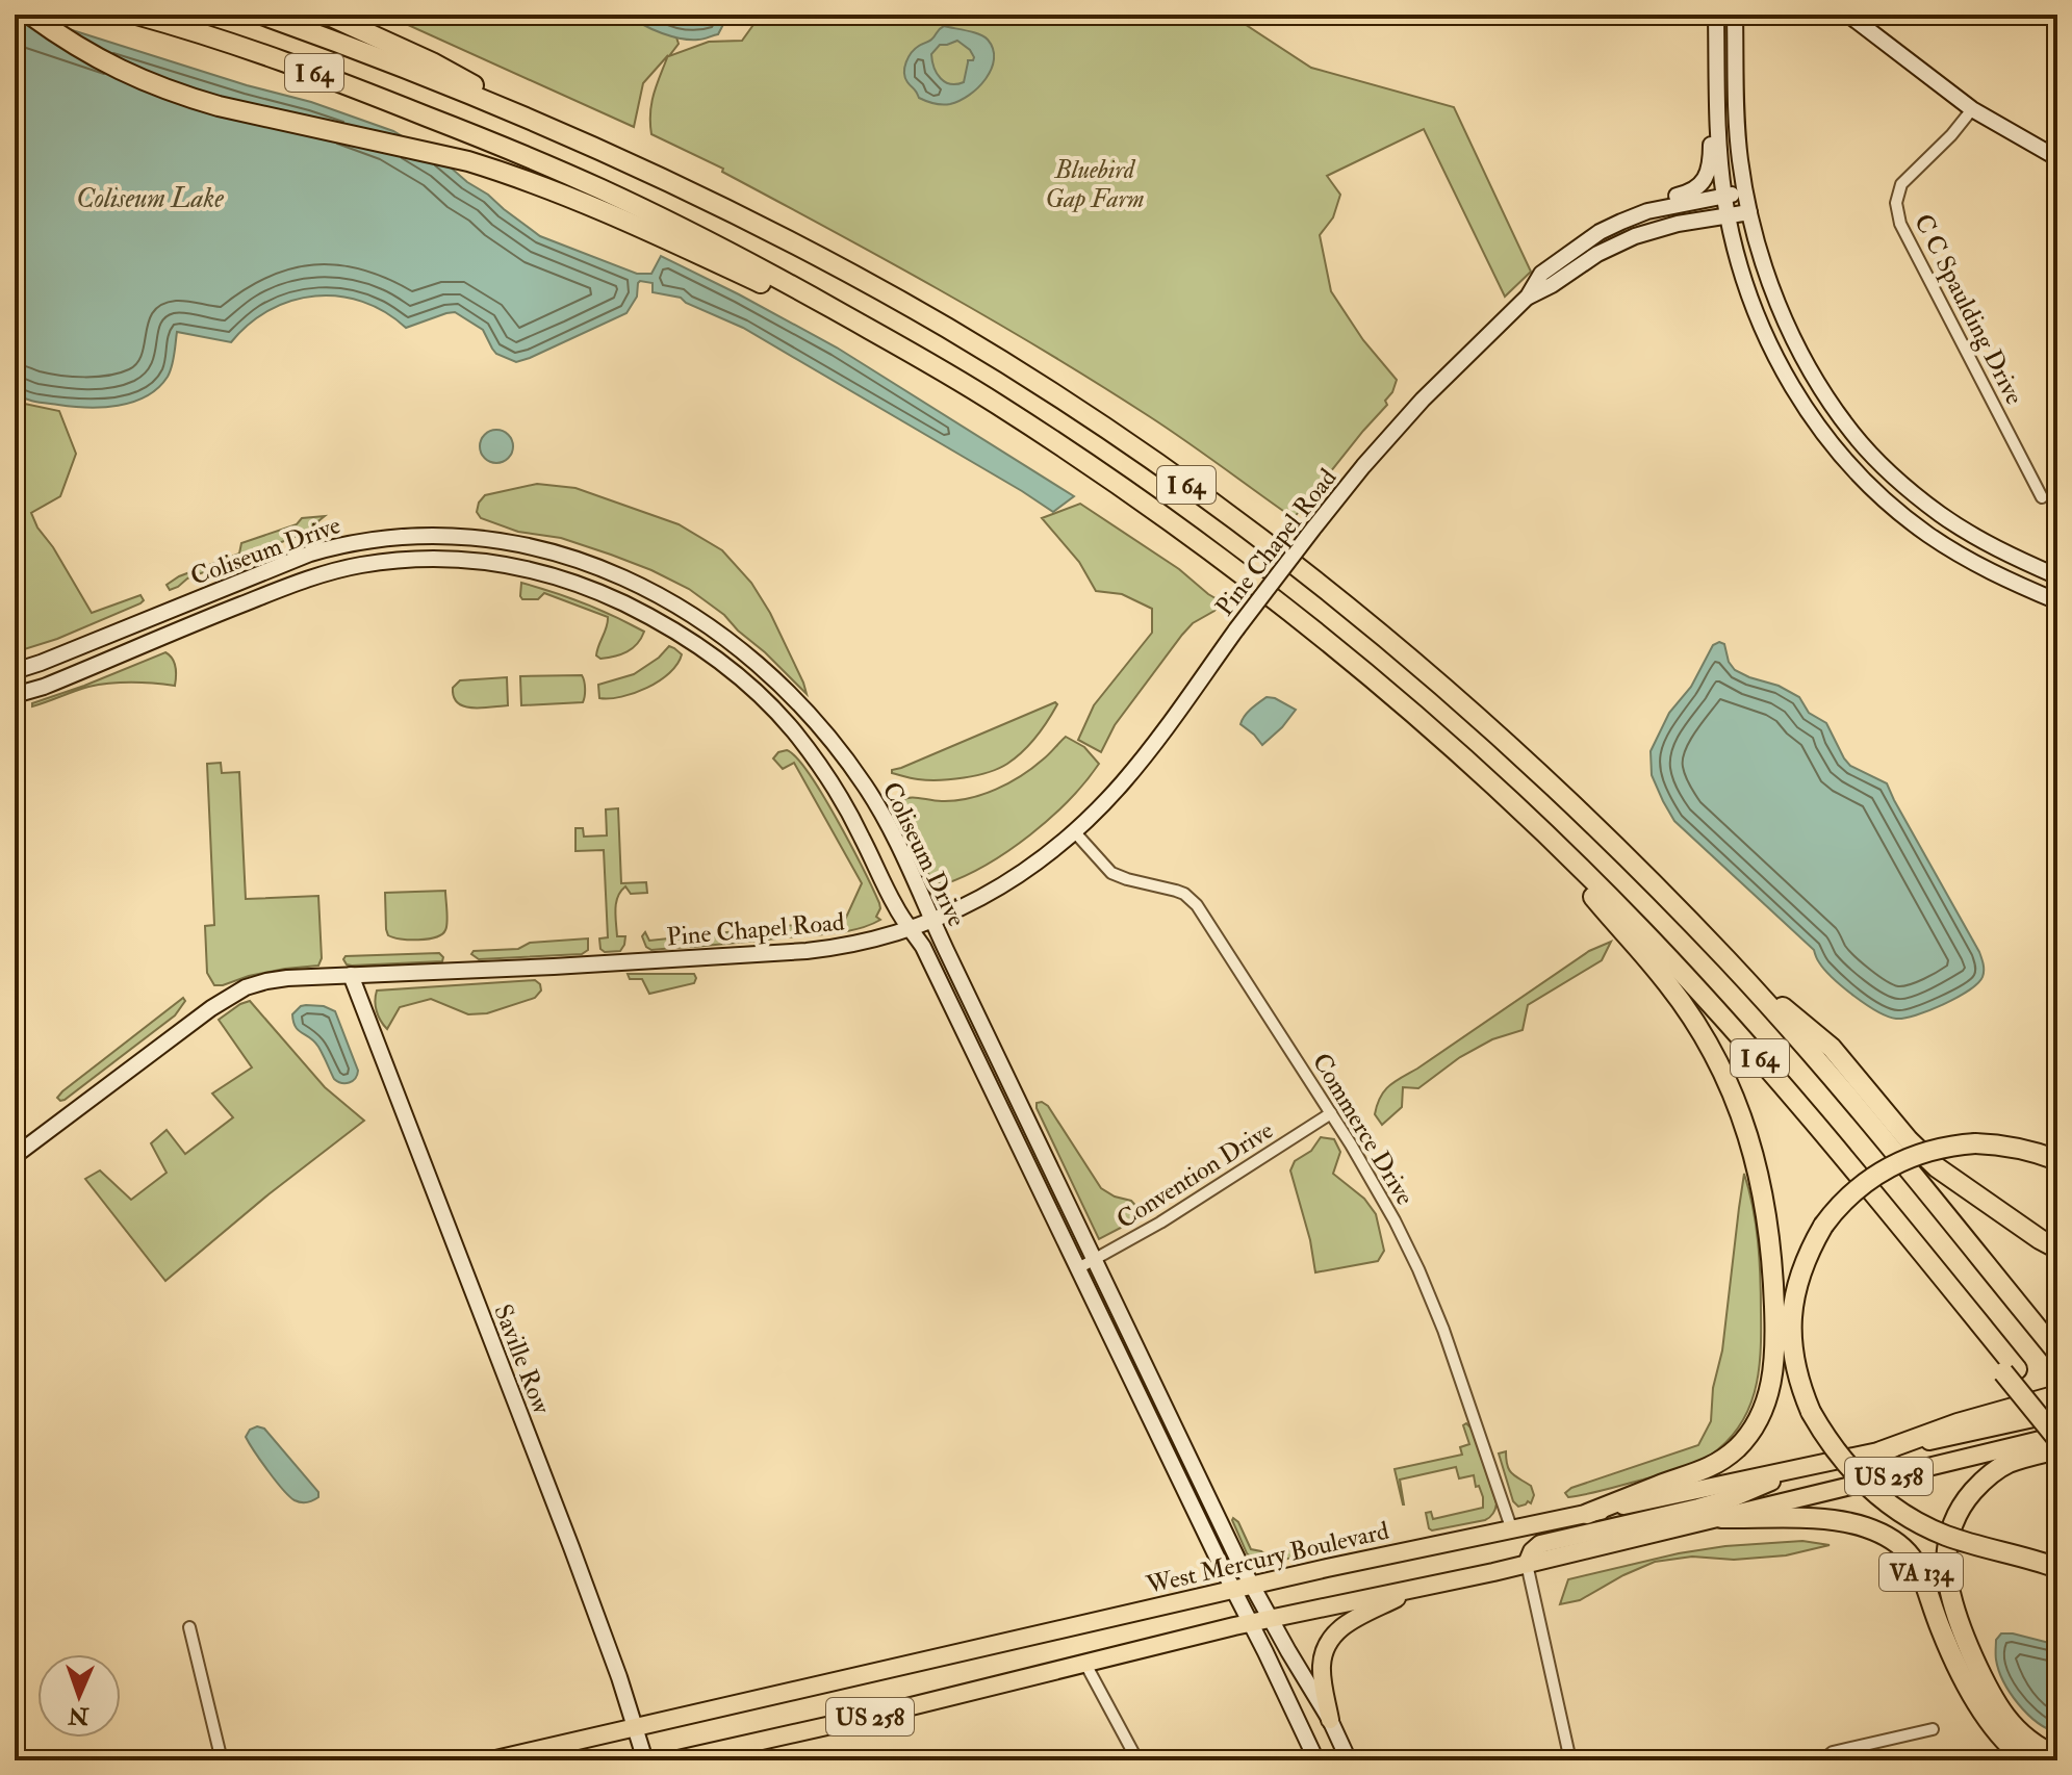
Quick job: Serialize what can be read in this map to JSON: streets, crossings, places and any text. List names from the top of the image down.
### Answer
{
  "streets": {
    "highway": ["I 64", "VA 134"],
    "main road": ["US 258", "West Mercury Boulevard"],
    "street": [
      "C C Spaulding Drive",
      "Pine Chapel Road",
      "Coliseum Drive",
      "Commerce Drive",
      "Convention Drive",
      "Saville Row"
    ]
  },
  "crossings": [
    ["Pine Chapel Road", "Coliseum Drive"],
    ["Pine Chapel Road", "Commerce Drive"],
    ["Pine Chapel Road", "Saville Row"],
    ["Coliseum Drive", "Convention Drive"],
    ["Coliseum Drive", "US 258"],
    ["Coliseum Drive", "West Mercury Boulevard"],
    ["Commerce Drive", "Convention Drive"],
    ["Commerce Drive", "West Mercury Boulevard"],
    ["Saville Row", "West Mercury Boulevard"],
    ["US 258", "VA 134"]
  ],
  "water": ["Coliseum Lake"],
  "parks": ["Bluebird Gap Farm"],
  "north": "bottom"
}
